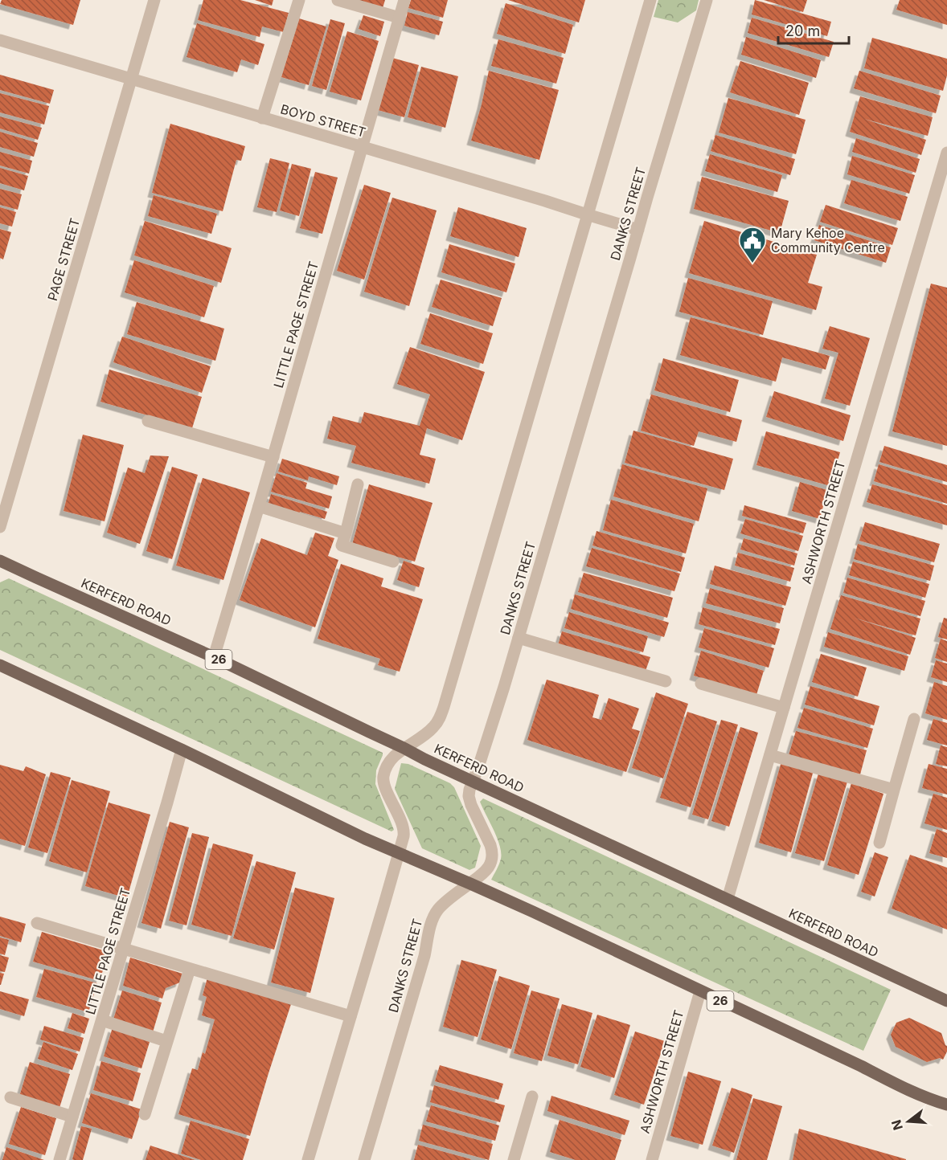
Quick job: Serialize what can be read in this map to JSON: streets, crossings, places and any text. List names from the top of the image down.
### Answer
{
  "streets": {
    "main road": ["KERFERD ROAD", "26"],
    "street": [
      "BOYD STREET",
      "DANKS STREET",
      "PAGE STREET",
      "LITTLE PAGE STREET",
      "ASHWORTH STREET"
    ]
  },
  "crossings": [
    ["BOYD STREET", "DANKS STREET"],
    ["BOYD STREET", "PAGE STREET"],
    ["BOYD STREET", "LITTLE PAGE STREET"],
    ["DANKS STREET", "KERFERD ROAD"],
    ["DANKS STREET", "26"],
    ["LITTLE PAGE STREET", "KERFERD ROAD"],
    ["LITTLE PAGE STREET", "26"],
    ["ASHWORTH STREET", "KERFERD ROAD"],
    ["ASHWORTH STREET", "26"]
  ],
  "places": {
    "public building": ["Mary Kehoe Community Centre"]
  },
  "scale_bar": "20 m",
  "north": "left"
}
